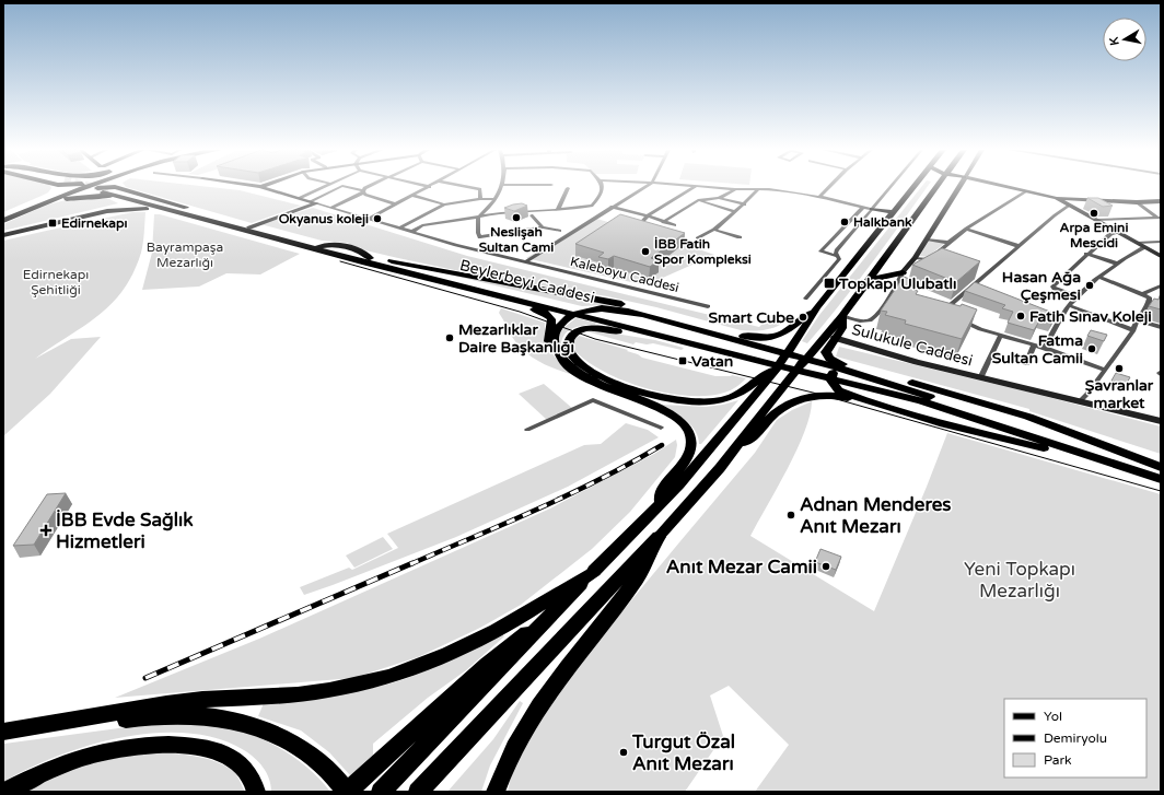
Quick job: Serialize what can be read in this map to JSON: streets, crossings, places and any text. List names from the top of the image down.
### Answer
{
  "streets": {
    "main road": ["Beylerbeyi Caddesi"],
    "street": ["Kaleboyu Caddesi", "Sulukule Caddesi"]
  },
  "parks": ["Bayrampaşa Mezarlığı", "Edirnekapı Şehitliği", "Yeni Topkapı Mezarlığı"],
  "places": {
    "other": [
      "Arpa Emini Mescidi",
      "Neslişah Sultan Cami",
      "Okyanus koleji",
      "Halkbank",
      "İBB Fatih Spor Kompleksi",
      "Hasan Ağa Çeşmesi",
      "Fatih Sınav Koleji",
      "Smart Cube",
      "Mezarlıklar Daire Başkanlığı",
      "Fatma Sultan Camii",
      "Şavranlar market",
      "Adnan Menderes Anıt Mezarı",
      "Anıt Mezar Camii",
      "Turgut Özal Anıt Mezarı"
    ],
    "transit": ["Edirnekapı", "Topkapı Ulubatlı", "Vatan"],
    "health": ["İBB Evde Sağlık Hizmetleri"]
  },
  "legend": ["Yol", "Demiryolu", "Park"],
  "north": "left"
}
